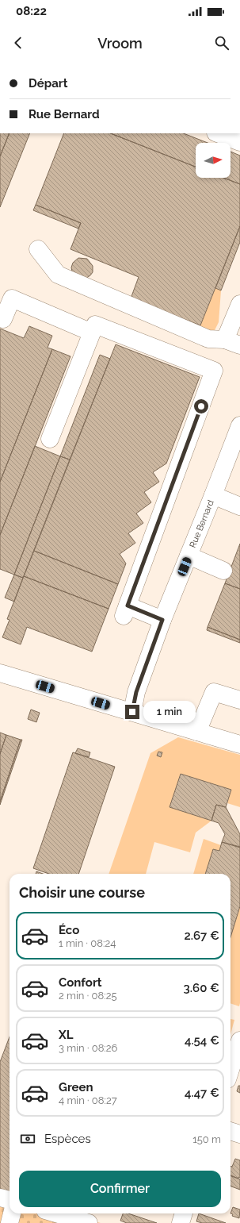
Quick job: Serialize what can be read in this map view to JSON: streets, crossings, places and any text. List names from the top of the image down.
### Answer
{
  "streets": {
    "street": ["Rue Bernard"]
  },
  "north": "right",
  "page": {
    "status": "08:22",
    "header": "Vroom",
    "banner": ["Départ", "Rue Bernard"],
    "bubble": "1 min",
    "heading": "Choisir une course",
    "list": [
      {
        "name": "Éco",
        "note": "1 min · 08:24",
        "value": "2.67 €"
      },
      {
        "name": "Confort",
        "note": "2 min · 08:25",
        "value": "3.60 €"
      },
      {
        "name": "XL",
        "note": "3 min · 08:26",
        "value": "4.54 €"
      },
      {
        "name": "Green",
        "note": "4 min · 08:27",
        "value": "4.47 €"
      }
    ],
    "pay": ["Espèces", "150 m"],
    "buttons": "Confirmer"
  }
}
